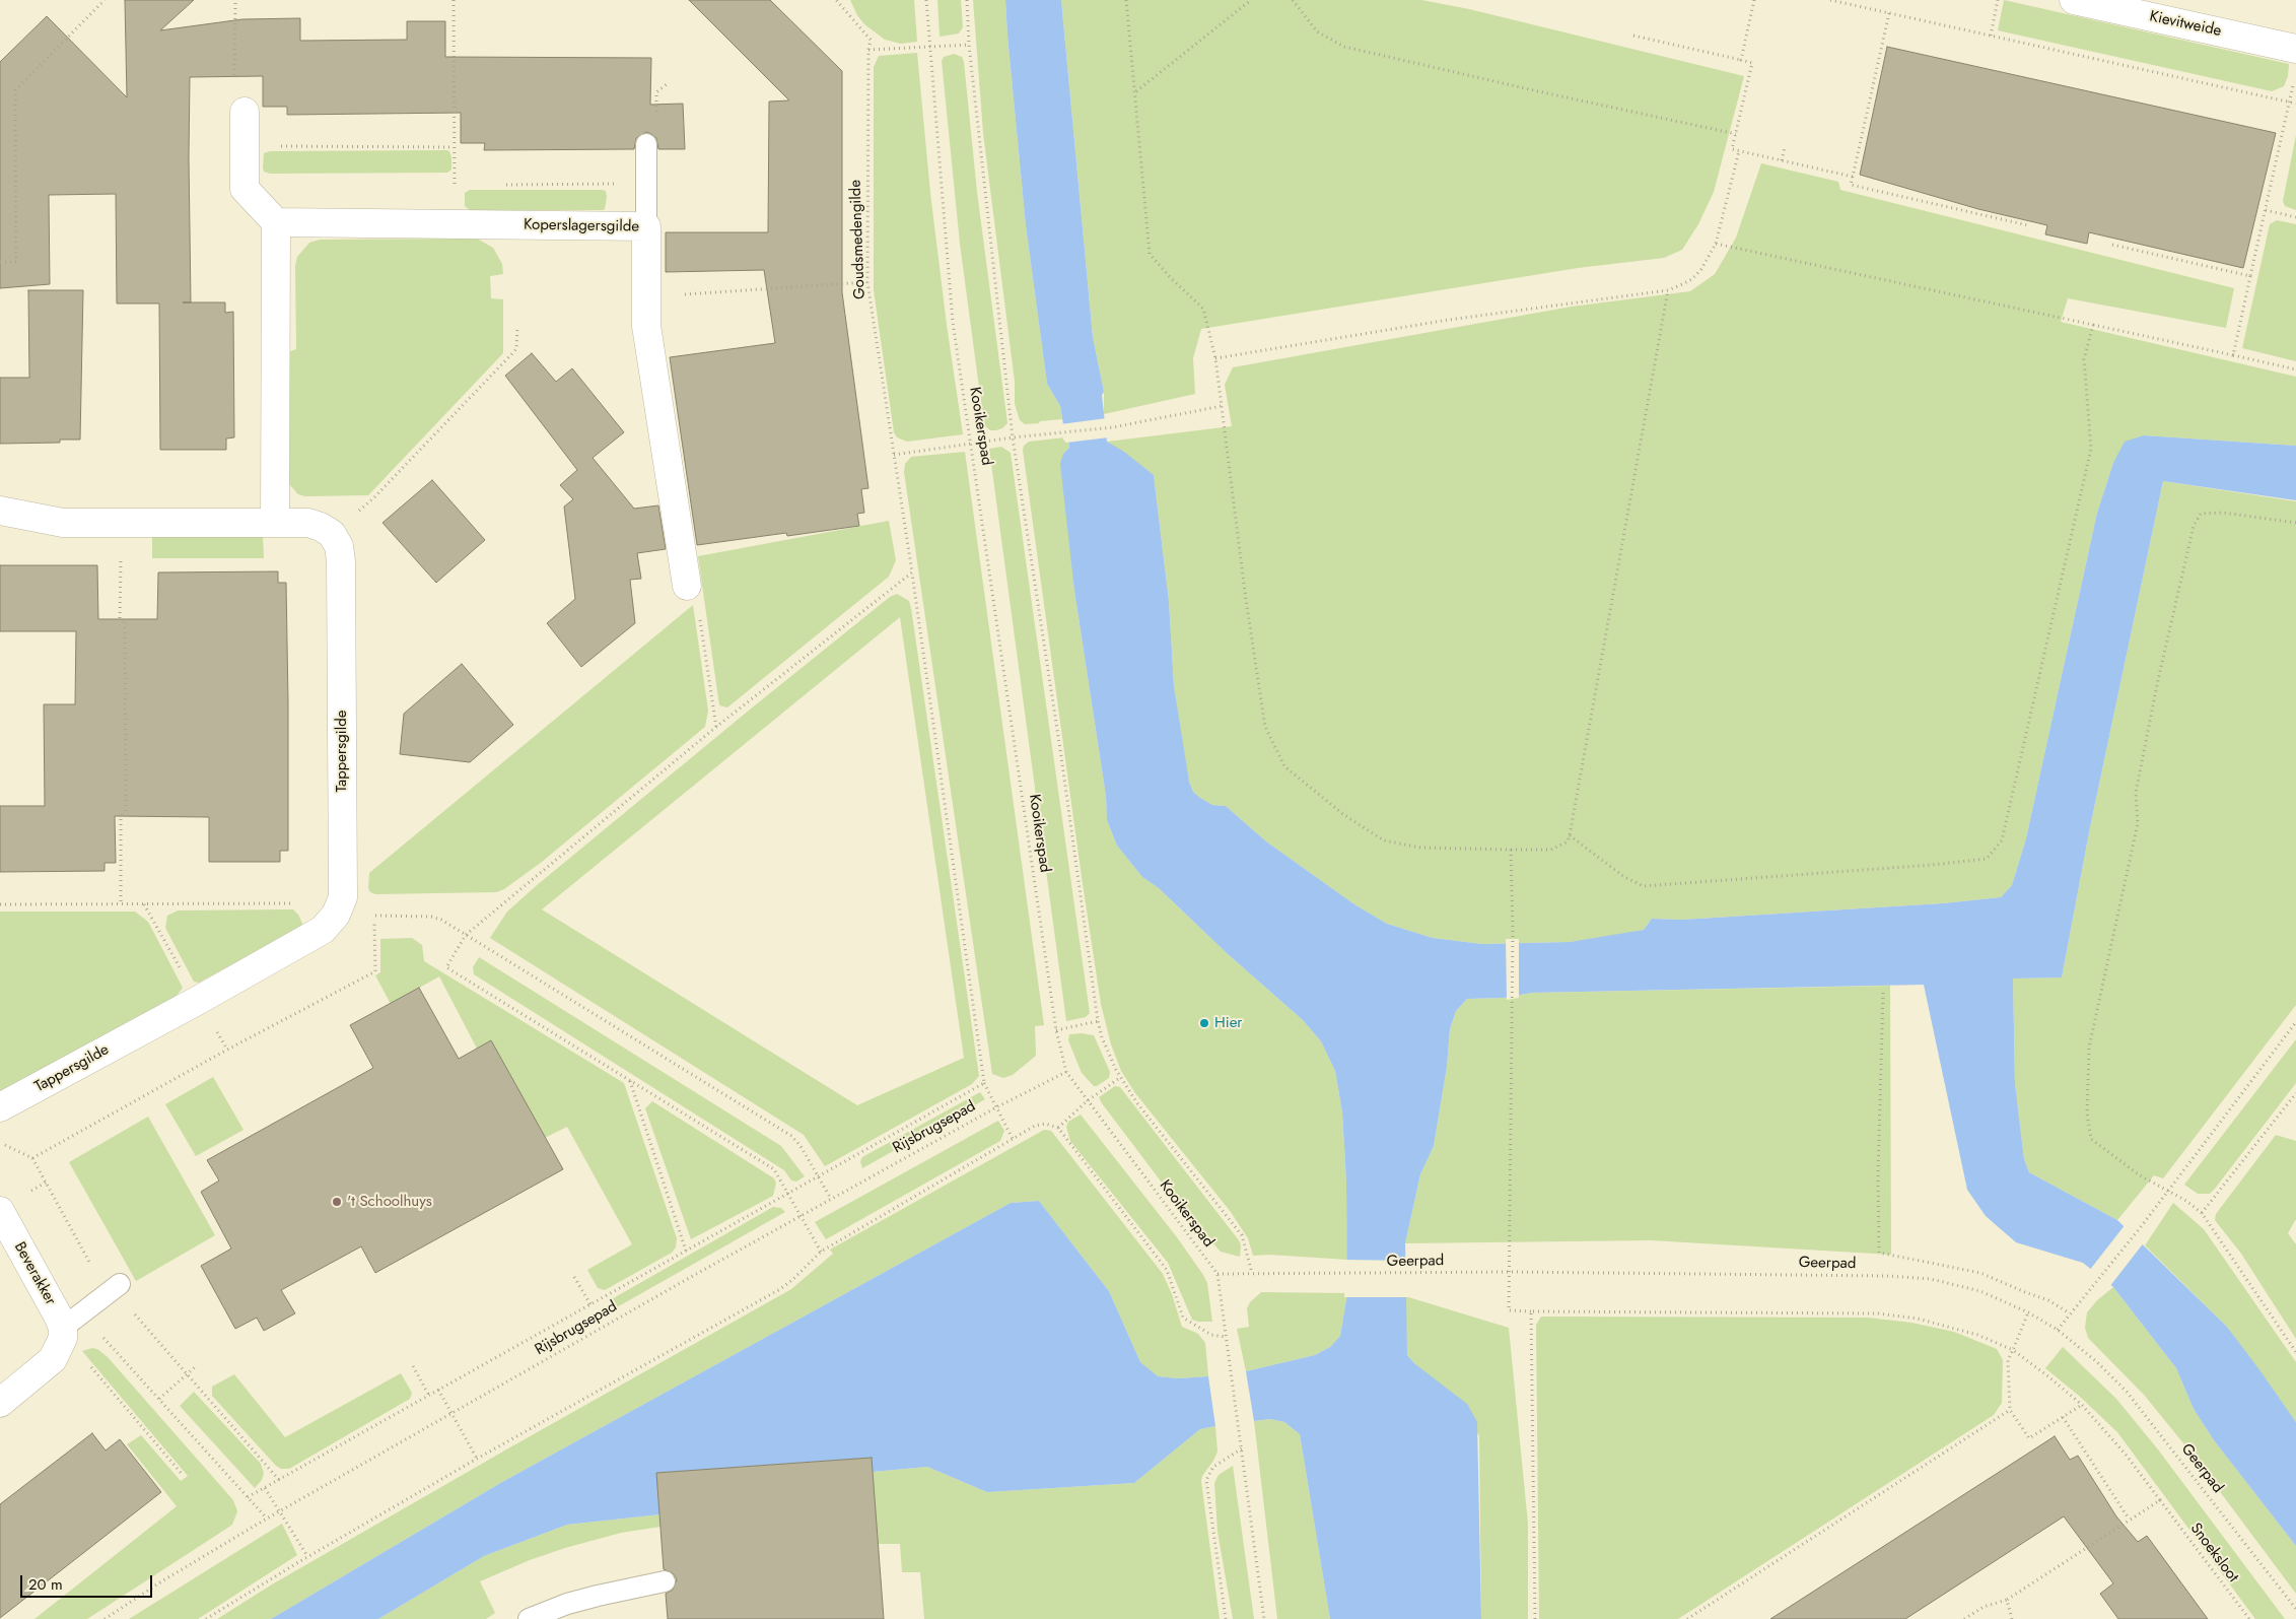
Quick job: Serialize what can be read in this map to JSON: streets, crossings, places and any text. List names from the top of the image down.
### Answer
{
  "streets": {
    "street": [
      "Kievitweide",
      "Koperslagersgilde",
      "Tappersgilde",
      "Beverakker"
    ],
    "path": [
      "Goudsmedengilde",
      "Kooikerspad",
      "Rijsbrugsepad",
      "Geerpad",
      "Snoeksloot"
    ]
  },
  "crossings": [
    ["Goudsmedengilde", "Rijsbrugsepad"],
    ["Kooikerspad", "Rijsbrugsepad"],
    ["Kooikerspad", "Geerpad"],
    ["Geerpad", "Snoeksloot"]
  ],
  "places": ["Hier", "'t Schoolhuys"],
  "scale_bar": "20 m"
}
